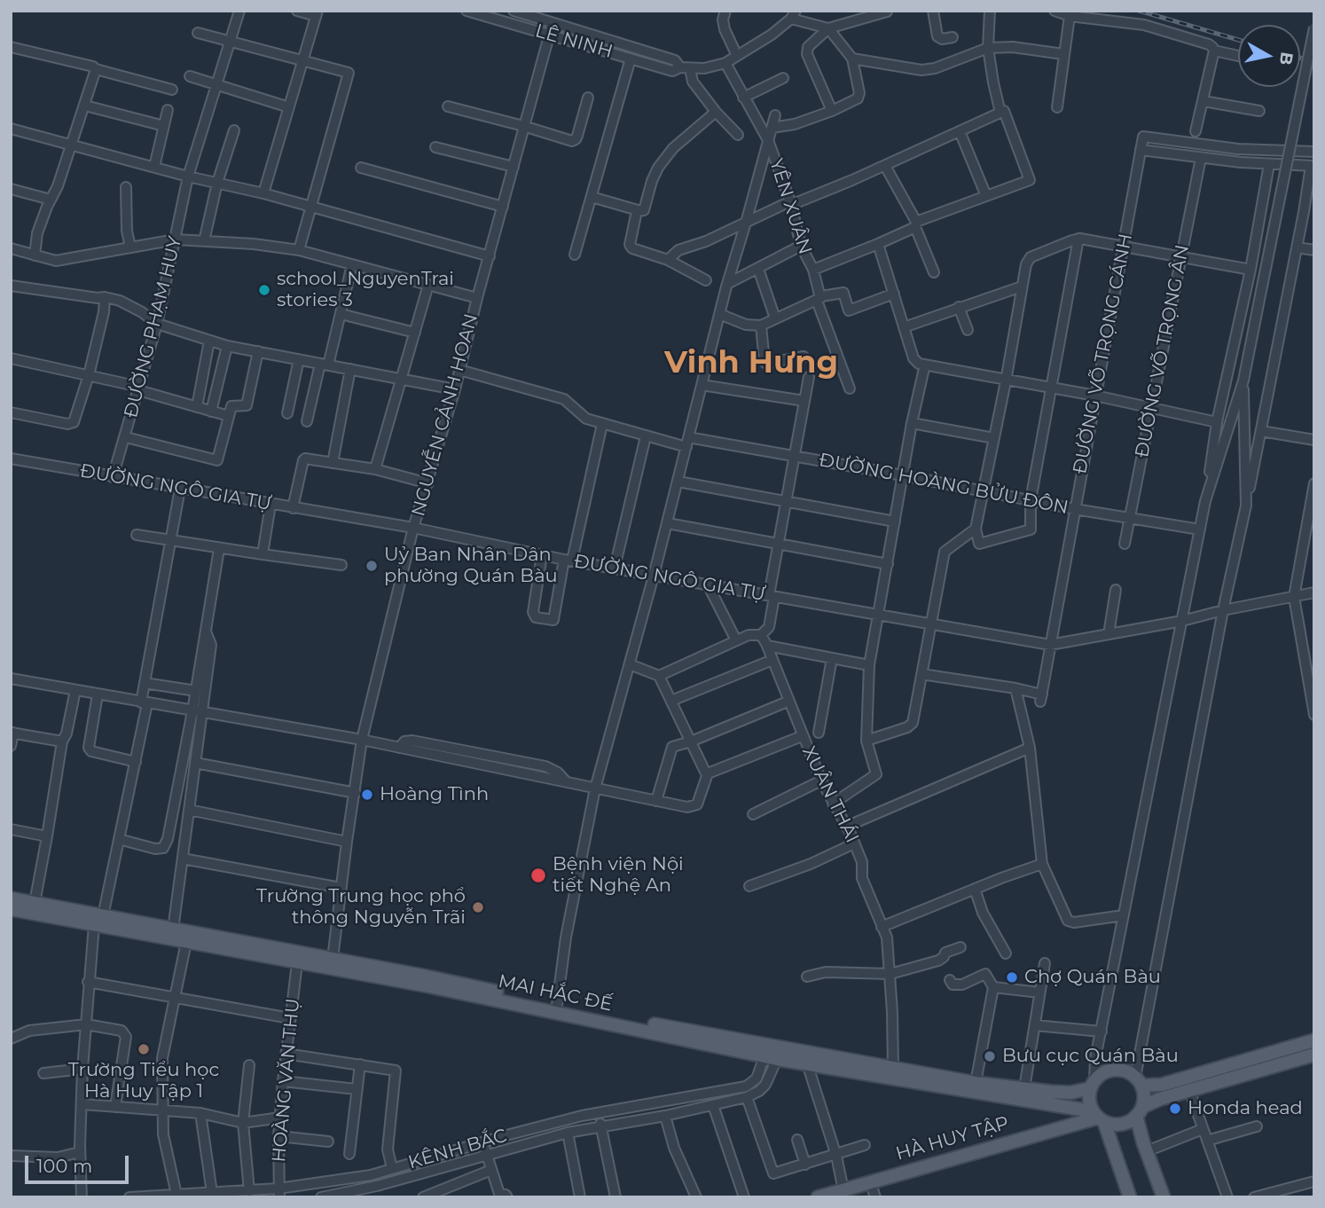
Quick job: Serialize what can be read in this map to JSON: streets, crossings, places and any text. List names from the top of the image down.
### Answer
{
  "streets": {
    "main road": ["MAI HẮC ĐẾ", "HÀ HUY TẬP"],
    "street": [
      "LÊ NINH",
      "YÊN XUÂN",
      "ĐƯỜNG PHẠM HUY",
      "ĐƯỜNG VÕ TRỌNG ÂN",
      "ĐƯỜNG VÕ TRỌNG CÁNH",
      "NGUYỄN CẢNH HOAN",
      "ĐƯỜNG HOÀNG BỬU ĐÔN",
      "ĐƯỜNG NGÔ GIA TỰ",
      "XUÂN THÁI",
      "HOÀNG VĂN THỤ",
      "KÊNH BẮC"
    ]
  },
  "crossings": [
    ["LÊ NINH", "YÊN XUÂN"],
    ["LÊ NINH", "NGUYỄN CẢNH HOAN"],
    ["ĐƯỜNG PHẠM HUY", "ĐƯỜNG NGÔ GIA TỰ"],
    ["ĐƯỜNG VÕ TRỌNG ÂN", "ĐƯỜNG HOÀNG BỬU ĐÔN"],
    ["ĐƯỜNG VÕ TRỌNG CÁNH", "ĐƯỜNG HOÀNG BỬU ĐÔN"],
    ["ĐƯỜNG VÕ TRỌNG CÁNH", "ĐƯỜNG NGÔ GIA TỰ"],
    ["NGUYỄN CẢNH HOAN", "ĐƯỜNG HOÀNG BỬU ĐÔN"],
    ["NGUYỄN CẢNH HOAN", "ĐƯỜNG NGÔ GIA TỰ"],
    ["NGUYỄN CẢNH HOAN", "MAI HẮC ĐẾ"],
    ["XUÂN THÁI", "MAI HẮC ĐẾ"],
    ["MAI HẮC ĐẾ", "HOÀNG VĂN THỤ"],
    ["MAI HẮC ĐẾ", "HÀ HUY TẬP"],
    ["HOÀNG VĂN THỤ", "KÊNH BẮC"]
  ],
  "districts": ["Vinh Hưng"],
  "places": [
    "school_NguyenTrai stories 3",
    "Uỷ Ban Nhân Dân phường Quán Bàu",
    "Hoàng Tình",
    "Bệnh viện Nội tiết Nghệ An",
    "Trường Trung học phổ thông Nguyễn Trãi",
    "Chợ Quán Bàu",
    "Trường Tiểu học Hà Huy Tập 1",
    "Bưu cục Quán Bàu",
    "Honda head"
  ],
  "scale_bar": "100 m",
  "north": "right"
}
